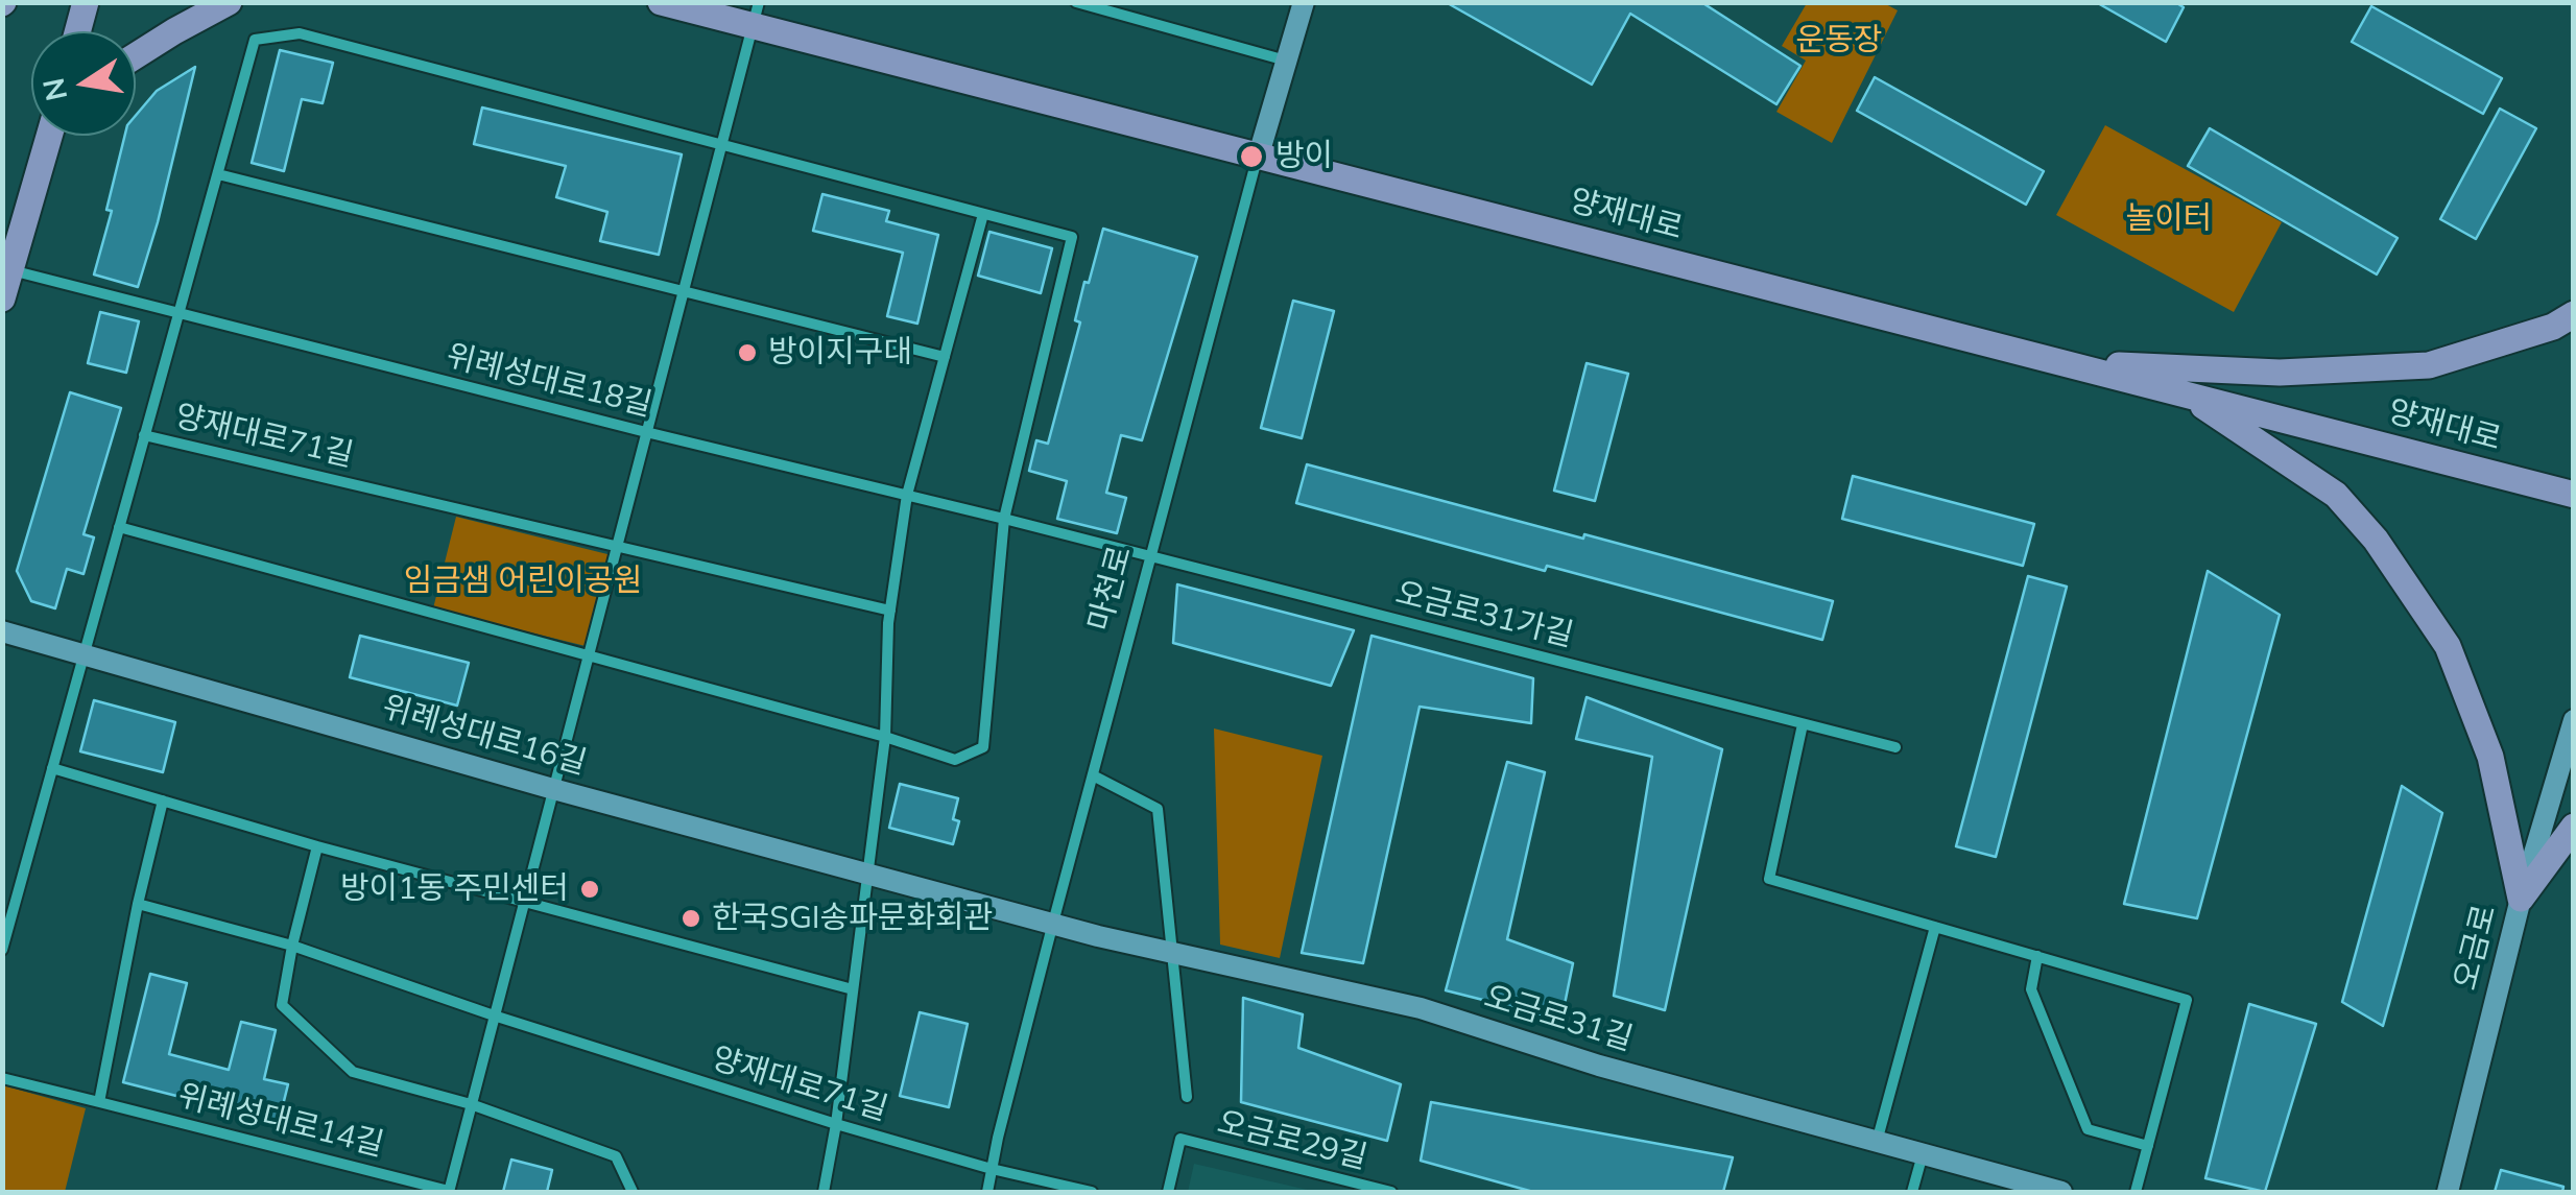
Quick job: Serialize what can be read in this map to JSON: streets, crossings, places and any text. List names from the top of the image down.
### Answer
{
  "streets": {
    "main road": ["양재대로"],
    "street": [
      "위례성대로18길",
      "양재대로71길",
      "마천로",
      "오금로31가길",
      "위례성대로16길",
      "오금로",
      "오금로31길",
      "위례성대로14길",
      "오금로29길"
    ]
  },
  "crossings": [
    ["양재대로", "마천로"],
    ["위례성대로18길", "마천로"],
    ["위례성대로18길", "오금로31가길"],
    ["양재대로71길", "마천로"],
    ["마천로", "오금로31가길"],
    ["마천로", "위례성대로16길"],
    ["마천로", "오금로31길"],
    ["위례성대로16길", "오금로31길"]
  ],
  "parks": ["운동장", "놀이터", "임금샘 어린이공원"],
  "places": [
    "방이",
    "방이지구대",
    "방이1동 주민센터",
    "한국SGI송파문화회관"
  ],
  "north": "left"
}
